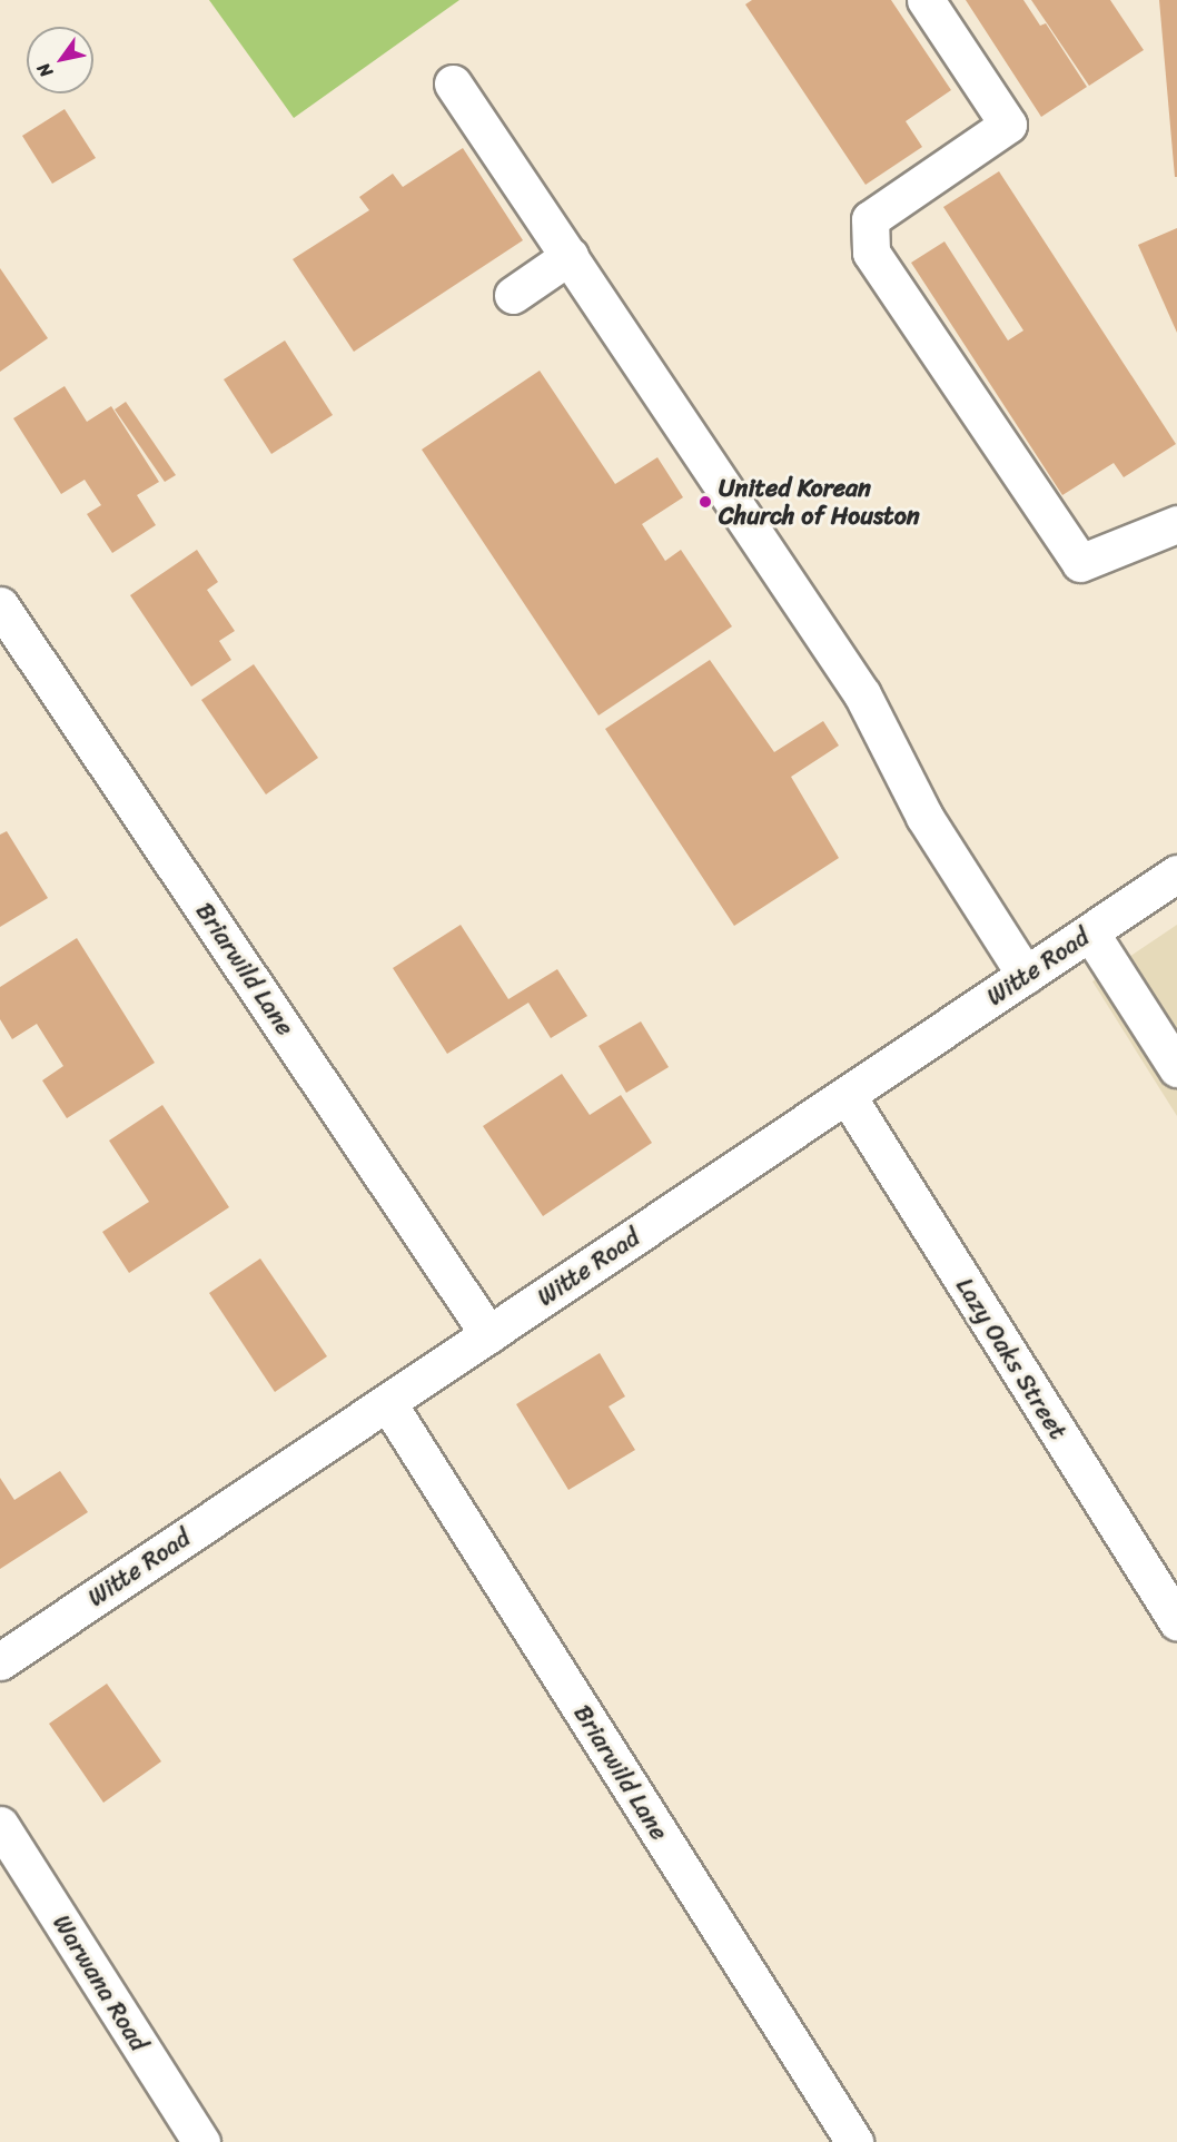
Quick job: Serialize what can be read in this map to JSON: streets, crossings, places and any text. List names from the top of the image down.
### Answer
{
  "streets": {
    "street": [
      "Witte Road",
      "Briarwild Lane",
      "Lazy Oaks Street",
      "Warwana Road"
    ]
  },
  "crossings": [
    ["Witte Road", "Briarwild Lane"],
    ["Witte Road", "Lazy Oaks Street"]
  ],
  "places": ["United Korean Church of Houston"],
  "north": "bottom left"
}
